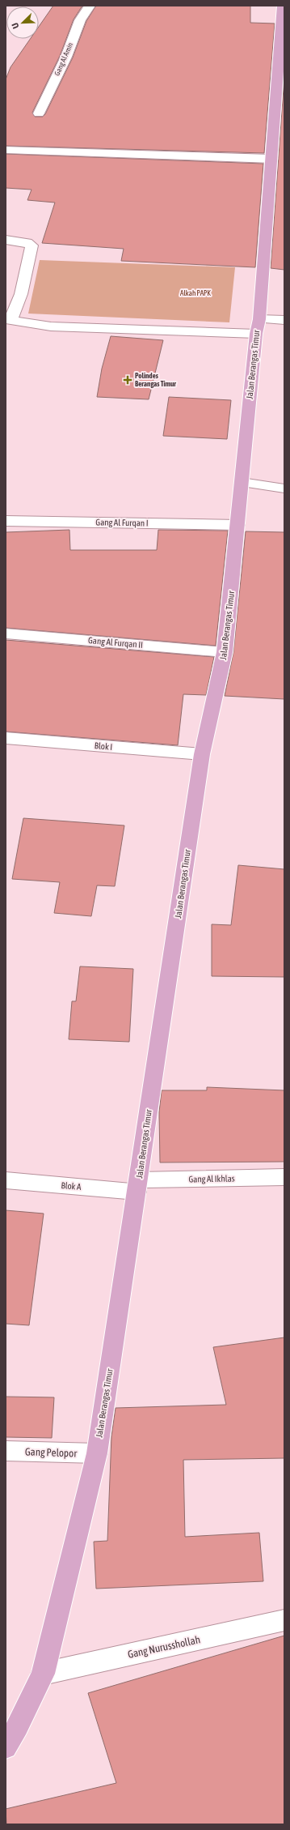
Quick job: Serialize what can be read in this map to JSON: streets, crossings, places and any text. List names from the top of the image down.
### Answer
{
  "streets": {
    "main road": ["Jalan Berangas Timur"],
    "street": [
      "Gang Al Amin",
      "Gang Al Furqan I",
      "Gang Al Furqan II",
      "Blok I",
      "Gang Al Ikhlas",
      "Blok A",
      "Gang Pelopor",
      "Gang Nurusshollah"
    ]
  },
  "crossings": [
    ["Jalan Berangas Timur", "Gang Al Furqan I"],
    ["Jalan Berangas Timur", "Gang Al Furqan II"],
    ["Jalan Berangas Timur", "Blok I"],
    ["Jalan Berangas Timur", "Gang Al Ikhlas"],
    ["Jalan Berangas Timur", "Blok A"],
    ["Jalan Berangas Timur", "Gang Pelopor"],
    ["Jalan Berangas Timur", "Gang Nurusshollah"],
    ["Gang Al Ikhlas", "Blok A"]
  ],
  "parks": ["Alkah PAPK"],
  "places": {
    "health": ["Polindes Berangas Timur"]
  },
  "north": "bottom left"
}
